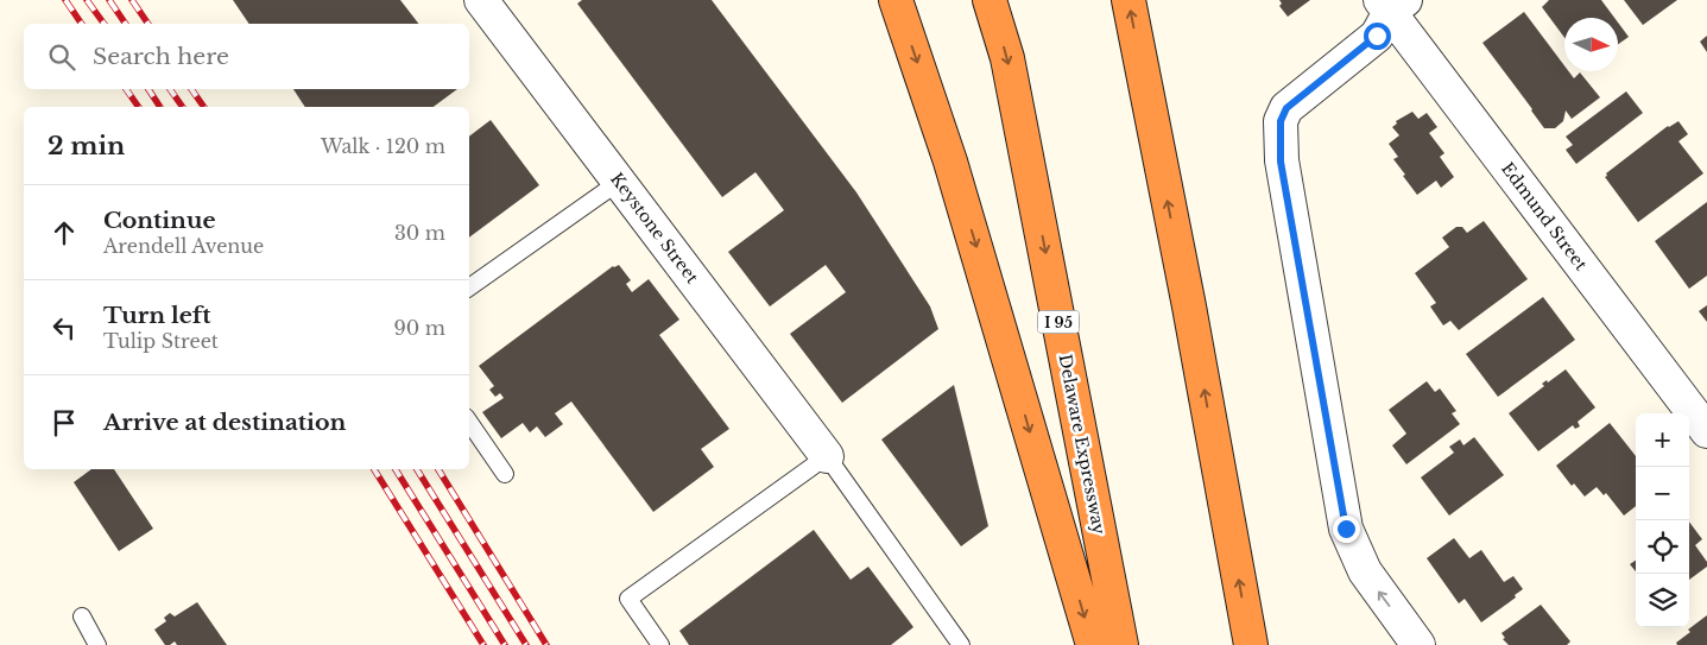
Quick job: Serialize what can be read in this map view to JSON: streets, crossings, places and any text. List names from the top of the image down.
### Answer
{
  "streets": {
    "highway": ["I 95", "Delaware Expressway"],
    "street": ["Edmund Street", "Keystone Street"]
  },
  "north": "right",
  "page": {
    "search": "Search here",
    "heading": ["2 min", "Walk · 120 m"],
    "list": [
      ["Continue", "Arendell Avenue", "30 m"],
      ["Turn left", "Tulip Street", "90 m"],
      "Arrive at destination"
    ],
    "map_buttons": ["+", "−"]
  }
}
